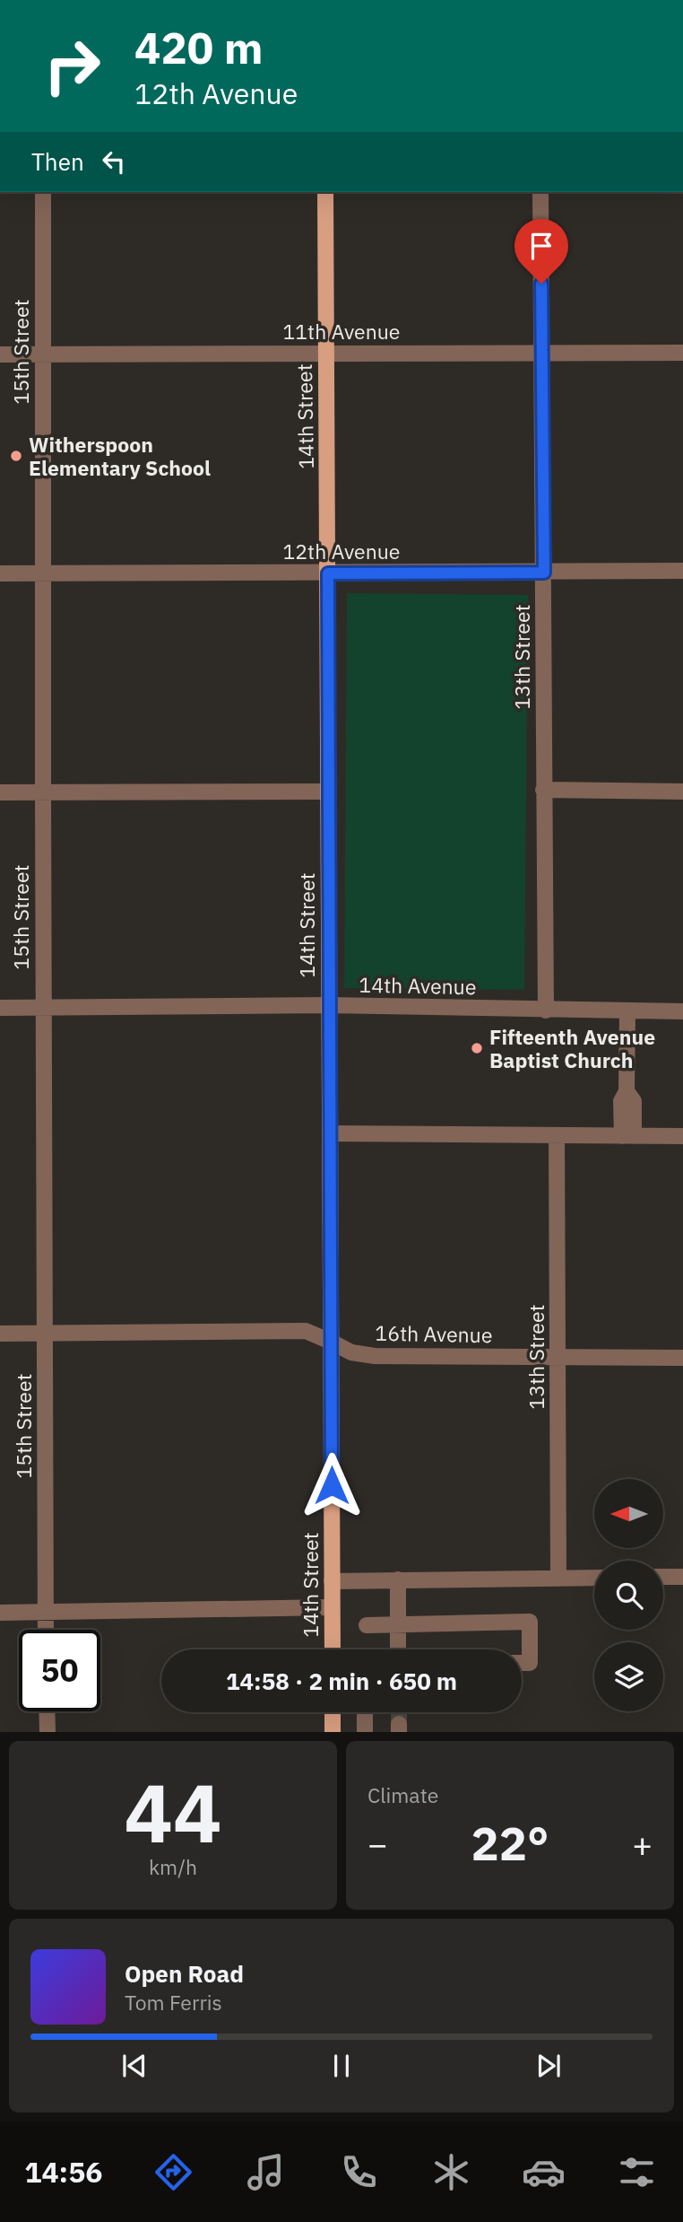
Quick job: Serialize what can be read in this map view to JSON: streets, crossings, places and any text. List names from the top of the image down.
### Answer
{
  "streets": {
    "main road": ["14th Street"],
    "street": [
      "11th Avenue",
      "15th Street",
      "12th Avenue",
      "13th Street",
      "14th Avenue",
      "16th Avenue"
    ]
  },
  "crossings": [
    ["11th Avenue", "15th Street"],
    ["11th Avenue", "14th Street"],
    ["11th Avenue", "13th Street"],
    ["15th Street", "12th Avenue"],
    ["15th Street", "14th Avenue"],
    ["15th Street", "16th Avenue"],
    ["14th Street", "12th Avenue"],
    ["14th Street", "14th Avenue"],
    ["14th Street", "16th Avenue"],
    ["12th Avenue", "13th Street"],
    ["13th Street", "14th Avenue"],
    ["13th Street", "16th Avenue"]
  ],
  "places": ["Witherspoon Elementary School", "Fifteenth Avenue Baptist Church"],
  "north": "left",
  "page": {
    "turn": ["420 m", "12th Avenue"],
    "then": "Then",
    "limit": "50",
    "trip": "14:58 · 2 min · 650 m",
    "tile": [
      ["44", "km/h"],
      "Climate"
    ],
    "heat": ["−", "22°", "+"],
    "song": ["Open Road", "Tom Ferris"],
    "tabs": "14:56"
  }
}
